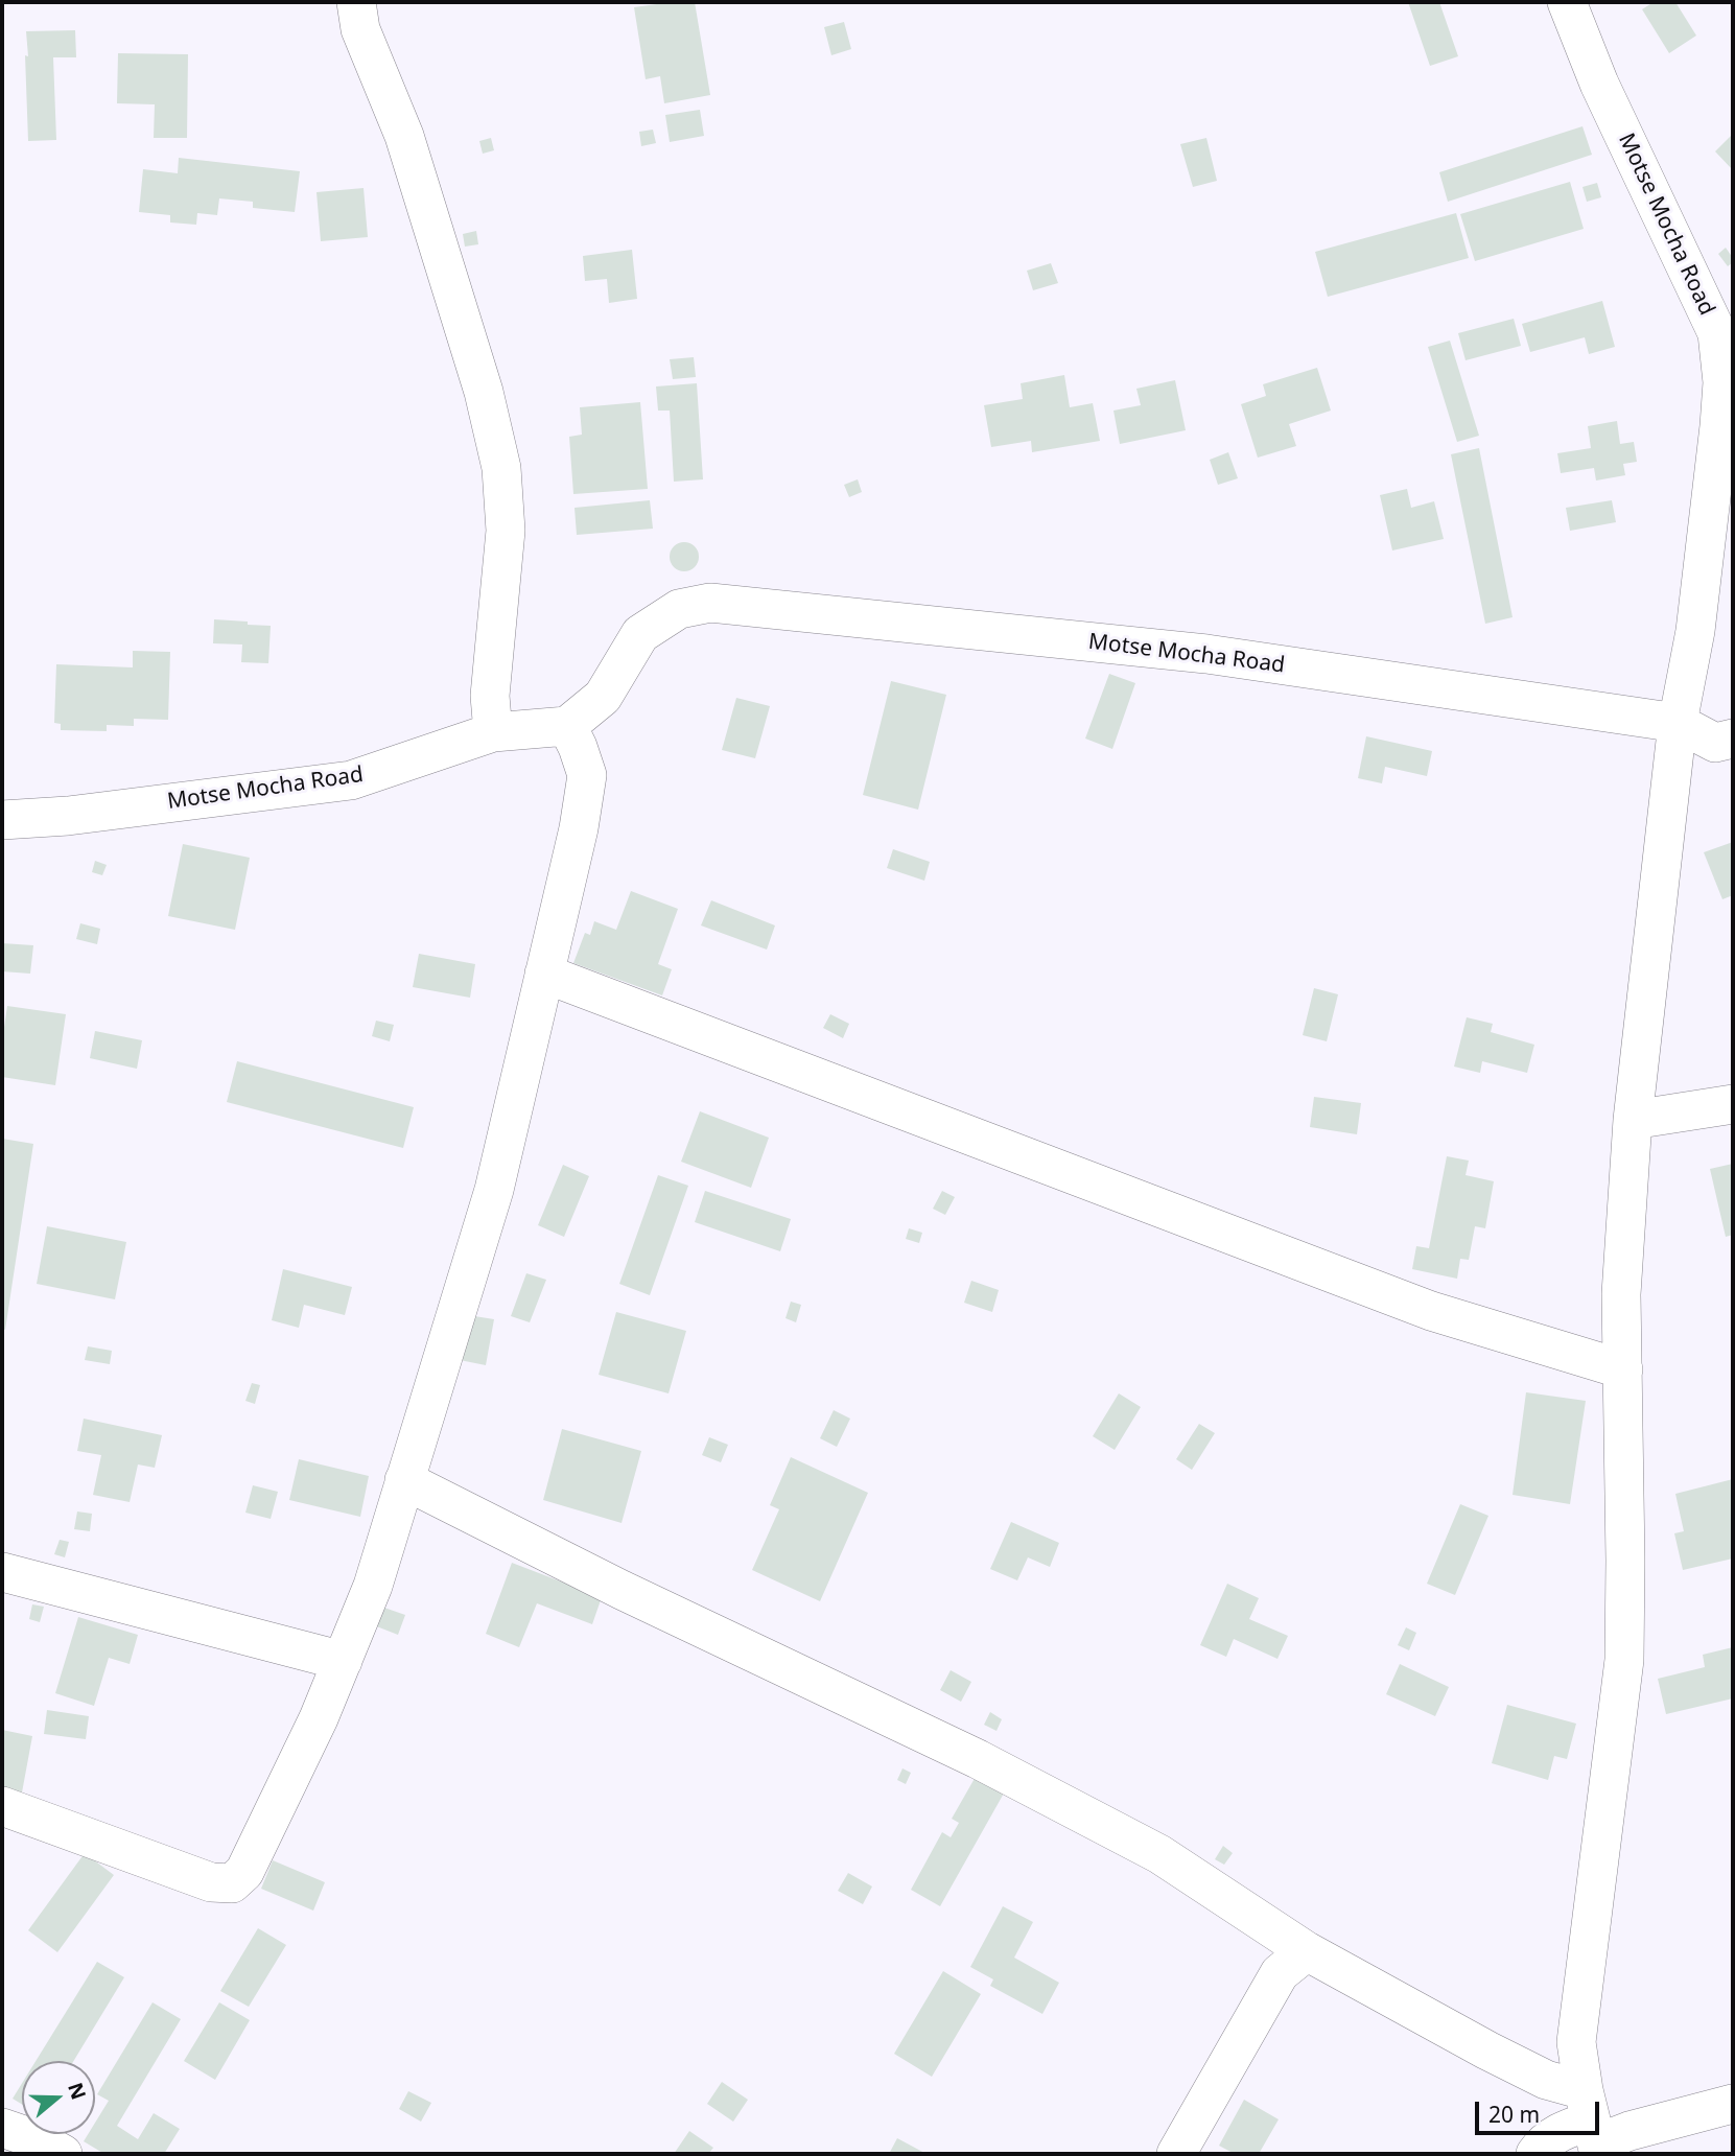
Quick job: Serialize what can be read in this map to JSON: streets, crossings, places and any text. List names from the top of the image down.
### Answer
{
  "streets": {
    "street": ["Motse Mocha Road"]
  },
  "scale_bar": "20 m",
  "north": "right"
}
